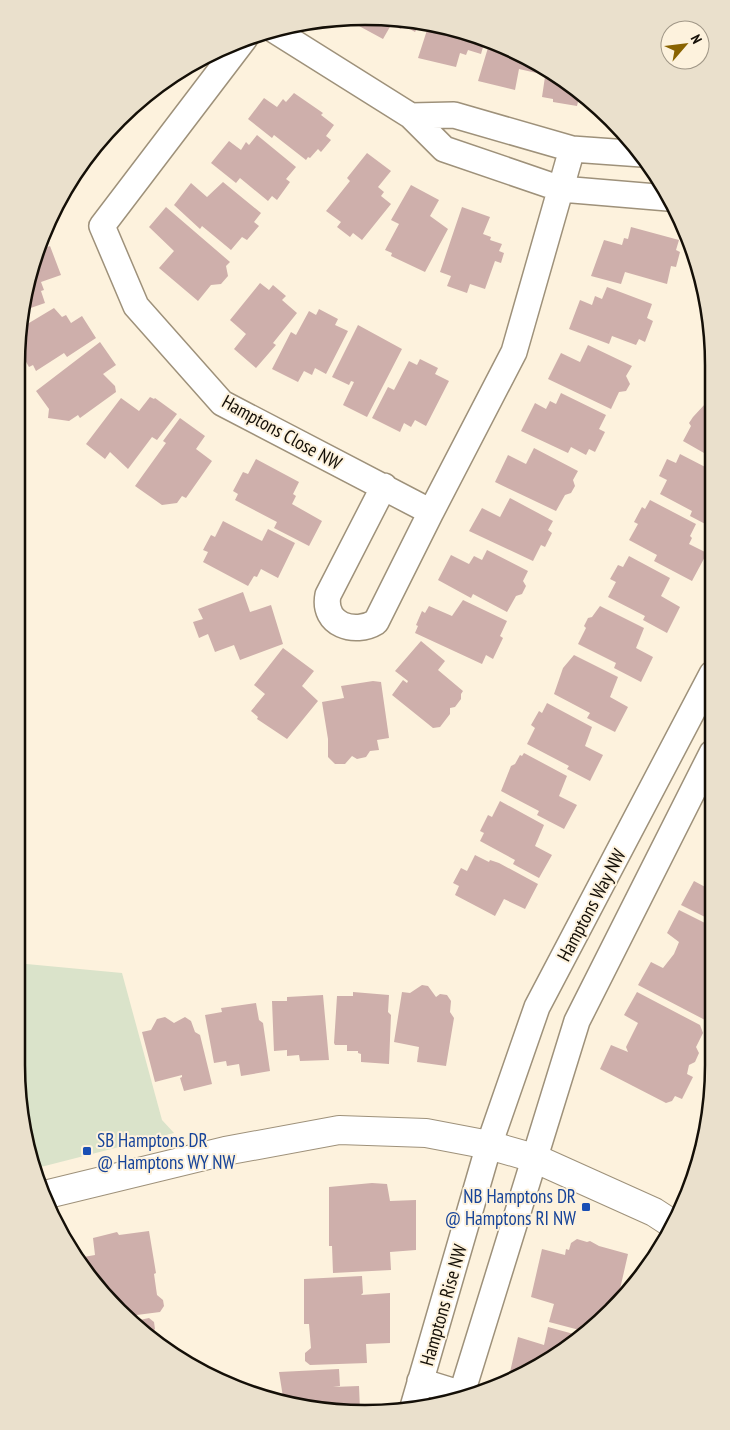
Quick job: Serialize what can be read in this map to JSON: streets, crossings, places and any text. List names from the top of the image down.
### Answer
{
  "streets": {
    "street": ["Hamptons Close NW", "Hamptons Way NW", "Hamptons Rise NW"]
  },
  "crossings": [
    ["Hamptons Way NW", "Hamptons Rise NW"]
  ],
  "places": {
    "transit": ["SB Hamptons DR @ Hamptons WY NW", "NB Hamptons DR @ Hamptons RI NW"]
  },
  "north": "top right"
}
